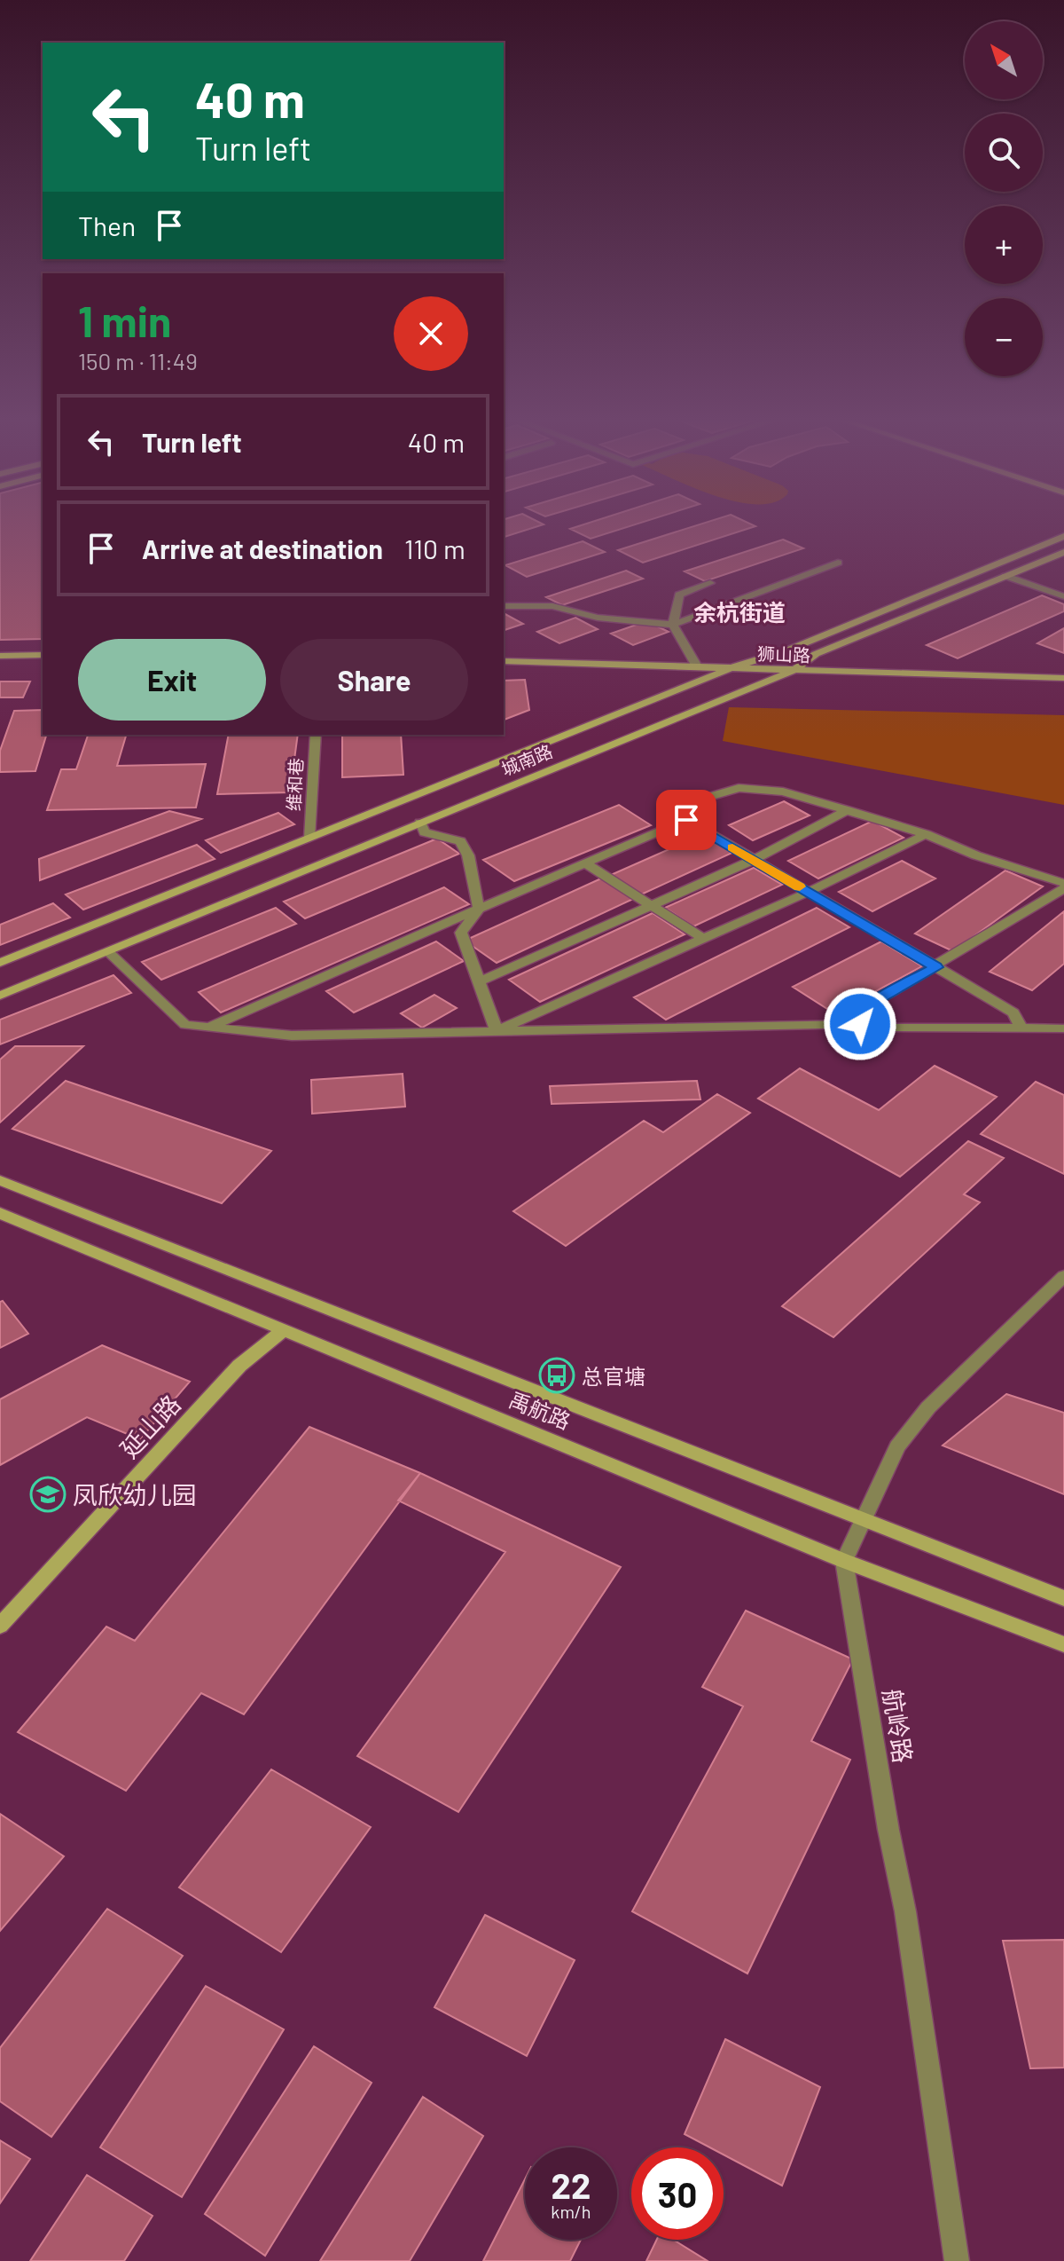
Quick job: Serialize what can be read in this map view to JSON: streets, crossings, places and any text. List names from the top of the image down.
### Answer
{
  "streets": {
    "main road": [
      "狮山路",
      "城南路",
      "禹航路",
      "延山路"
    ],
    "street": ["维和巷", "航岭路"]
  },
  "crossings": [
    ["狮山路", "城南路"],
    ["城南路", "维和巷"],
    ["禹航路", "延山路"],
    ["禹航路", "航岭路"]
  ],
  "districts": ["余杭街道"],
  "places": {
    "bus stop": ["总官塘"],
    "school or university": ["凤欣幼儿园"]
  },
  "north": "top left",
  "page": {
    "map_buttons": ["+", "−"],
    "turn": ["40 m", "Turn left"],
    "then": "Then",
    "heading": ["1 min", "150 m · 11:49"],
    "list": [
      {
        "name": "Turn left",
        "value": "40 m"
      },
      {
        "name": "Arrive at destination",
        "value": "110 m"
      }
    ],
    "buttons": ["Exit", "Share"],
    "speed": "22 km/h",
    "limit": "30"
  }
}
